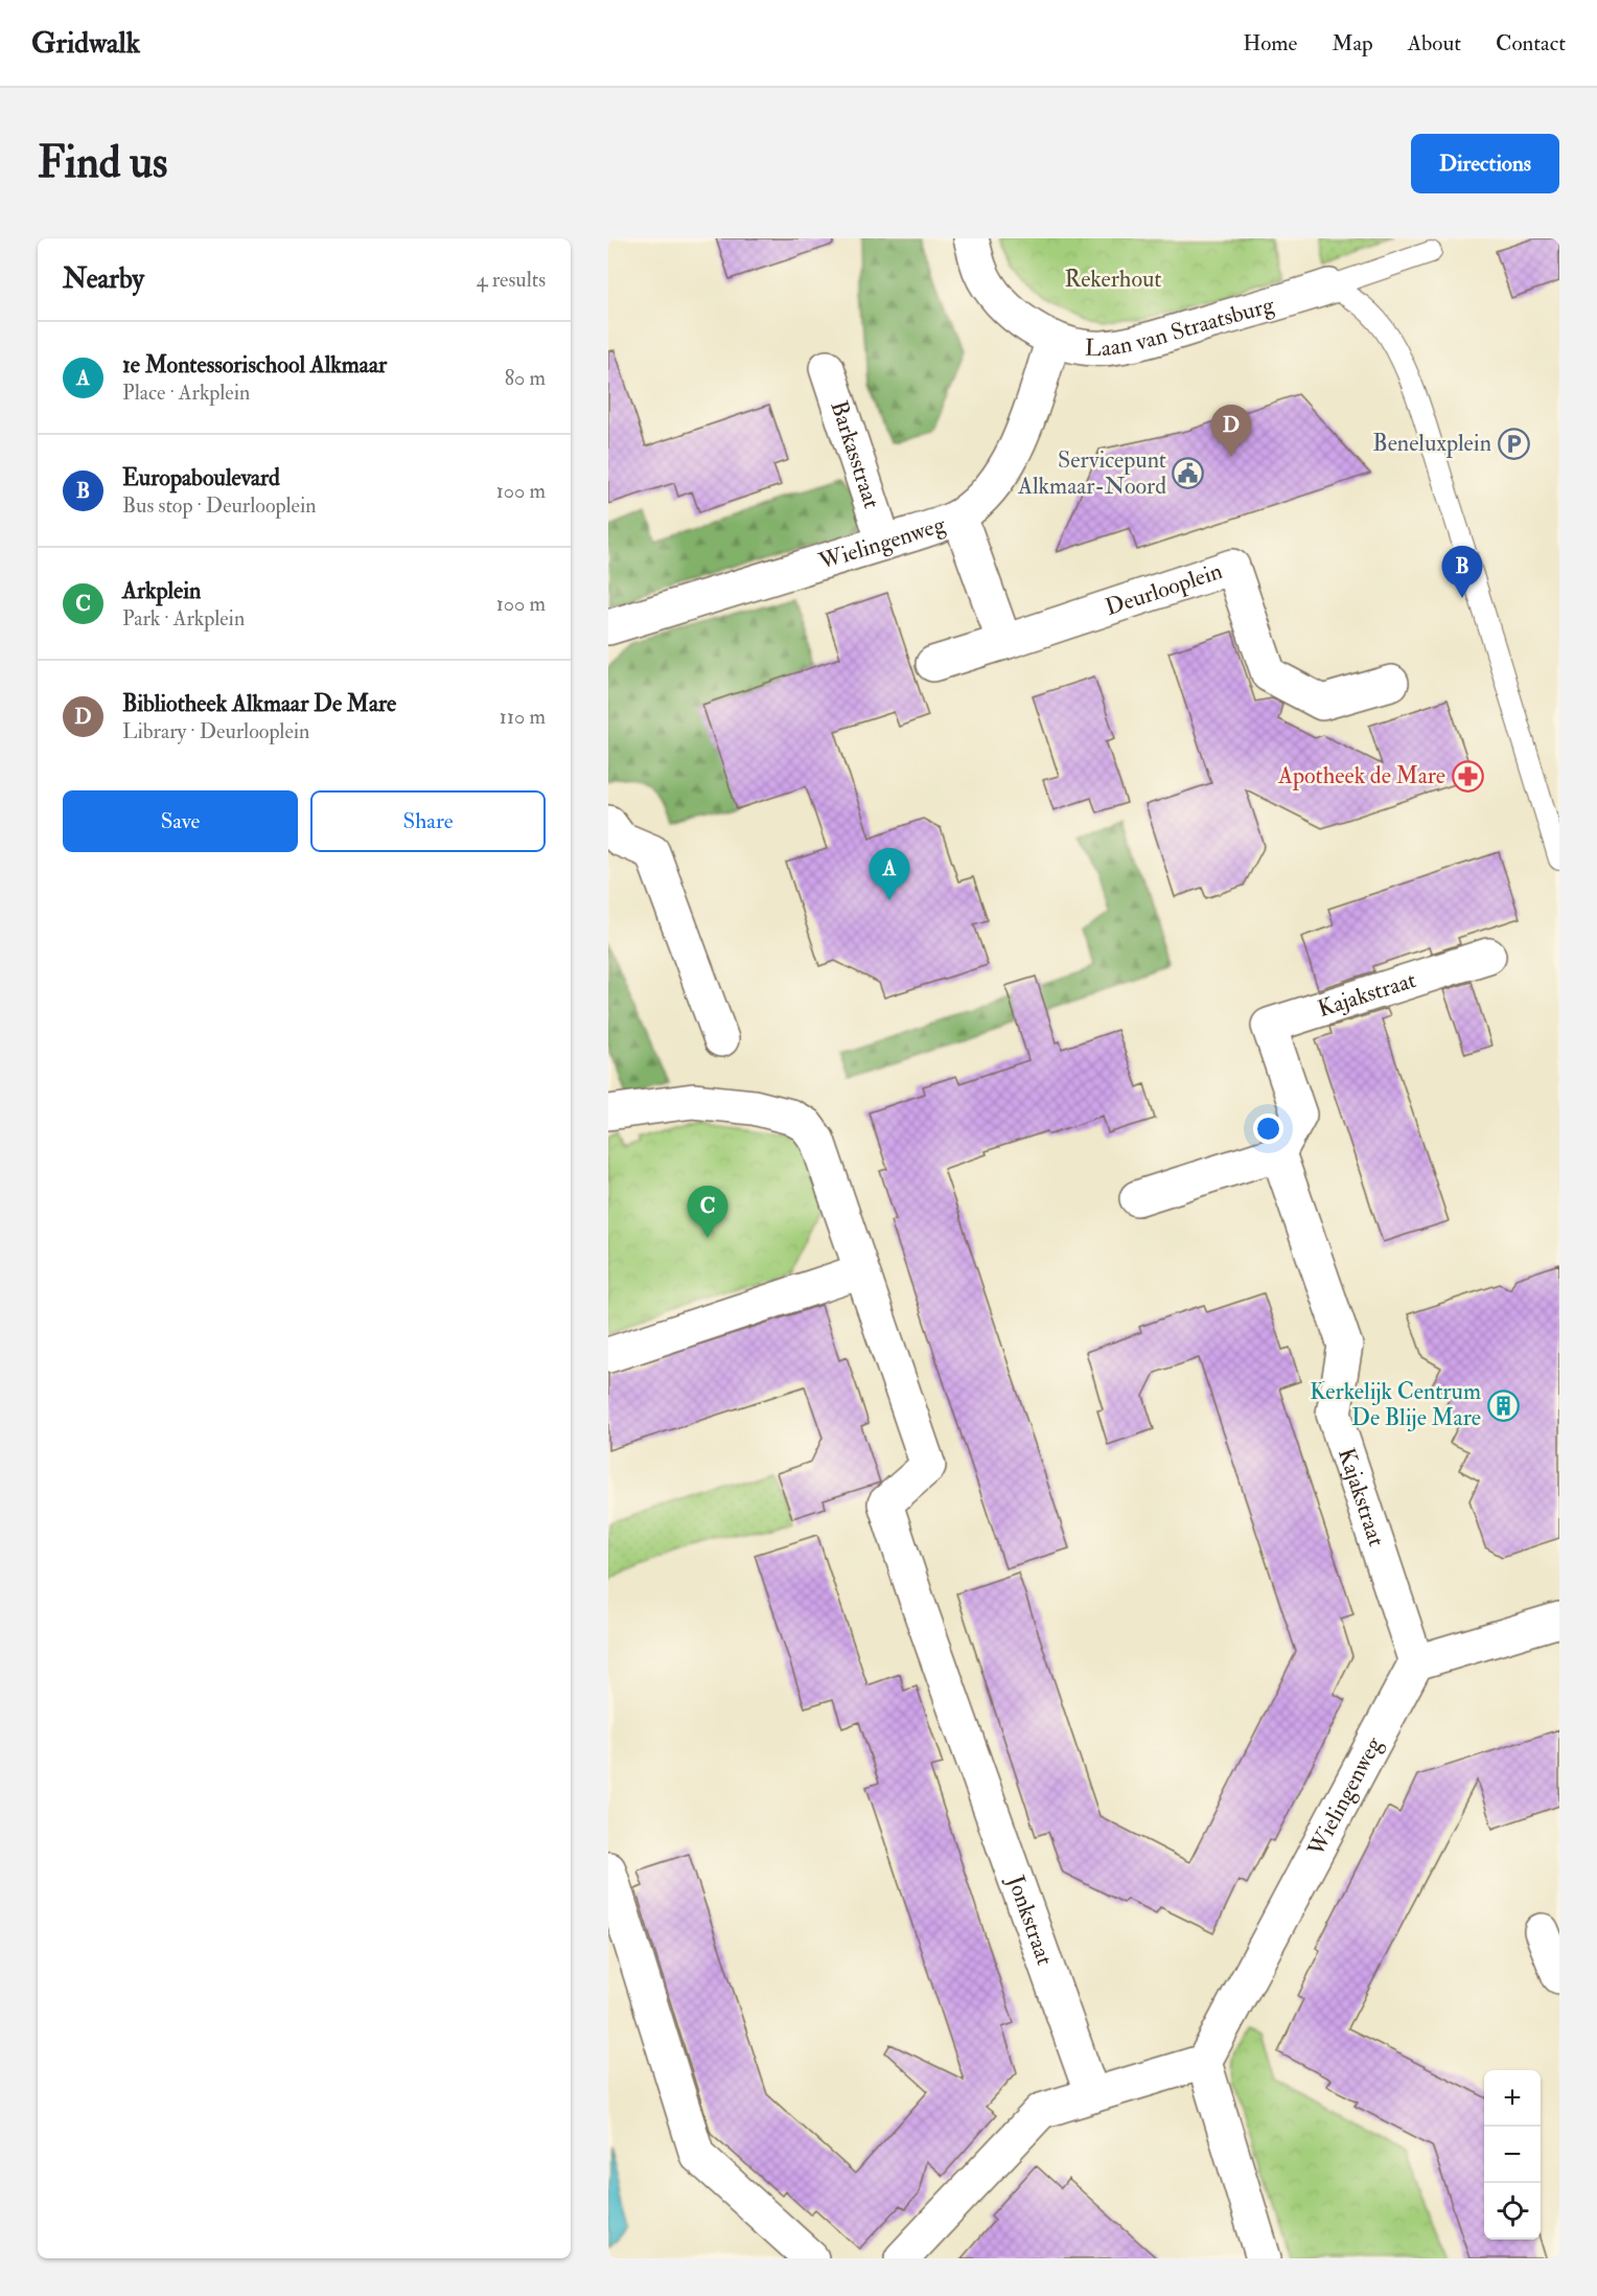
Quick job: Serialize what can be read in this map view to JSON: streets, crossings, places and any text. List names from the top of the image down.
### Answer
{
  "streets": {
    "street": [
      "Laan van Straatsburg",
      "Barkasstraat",
      "Wielingenweg",
      "Deurlooplein",
      "Kajakstraat",
      "Jonkstraat"
    ]
  },
  "crossings": [
    ["Laan van Straatsburg", "Wielingenweg"],
    ["Barkasstraat", "Wielingenweg"],
    ["Wielingenweg", "Kajakstraat"]
  ],
  "parks": ["Rekerhout"],
  "places": {
    "parking": ["Beneluxplein"],
    "public building": ["Servicepunt Alkmaar-Noord"],
    "pharmacy": ["Apotheek de Mare"],
    "building": ["Kerkelijk Centrum De Blije Mare"]
  },
  "page": {
    "header": "Gridwalk",
    "nav": [
      "Home",
      "Map",
      "About",
      "Contact"
    ],
    "buttons": [
      "Directions",
      ["Save", "Share"]
    ],
    "title": "Find us",
    "heading": ["Nearby", "4 results"],
    "list": [
      {
        "mark": "A",
        "name": "1e Montessorischool Alkmaar",
        "note": "Place · Arkplein",
        "value": "80 m"
      },
      {
        "mark": "B",
        "name": "Europaboulevard",
        "note": "Bus stop · Deurlooplein",
        "value": "100 m"
      },
      {
        "mark": "C",
        "name": "Arkplein",
        "note": "Park · Arkplein",
        "value": "100 m"
      },
      {
        "mark": "D",
        "name": "Bibliotheek Alkmaar De Mare",
        "note": "Library · Deurlooplein",
        "value": "110 m"
      }
    ],
    "pins": [
      "D",
      "B",
      "A",
      "C"
    ],
    "map_buttons": ["+", "−"]
  }
}
